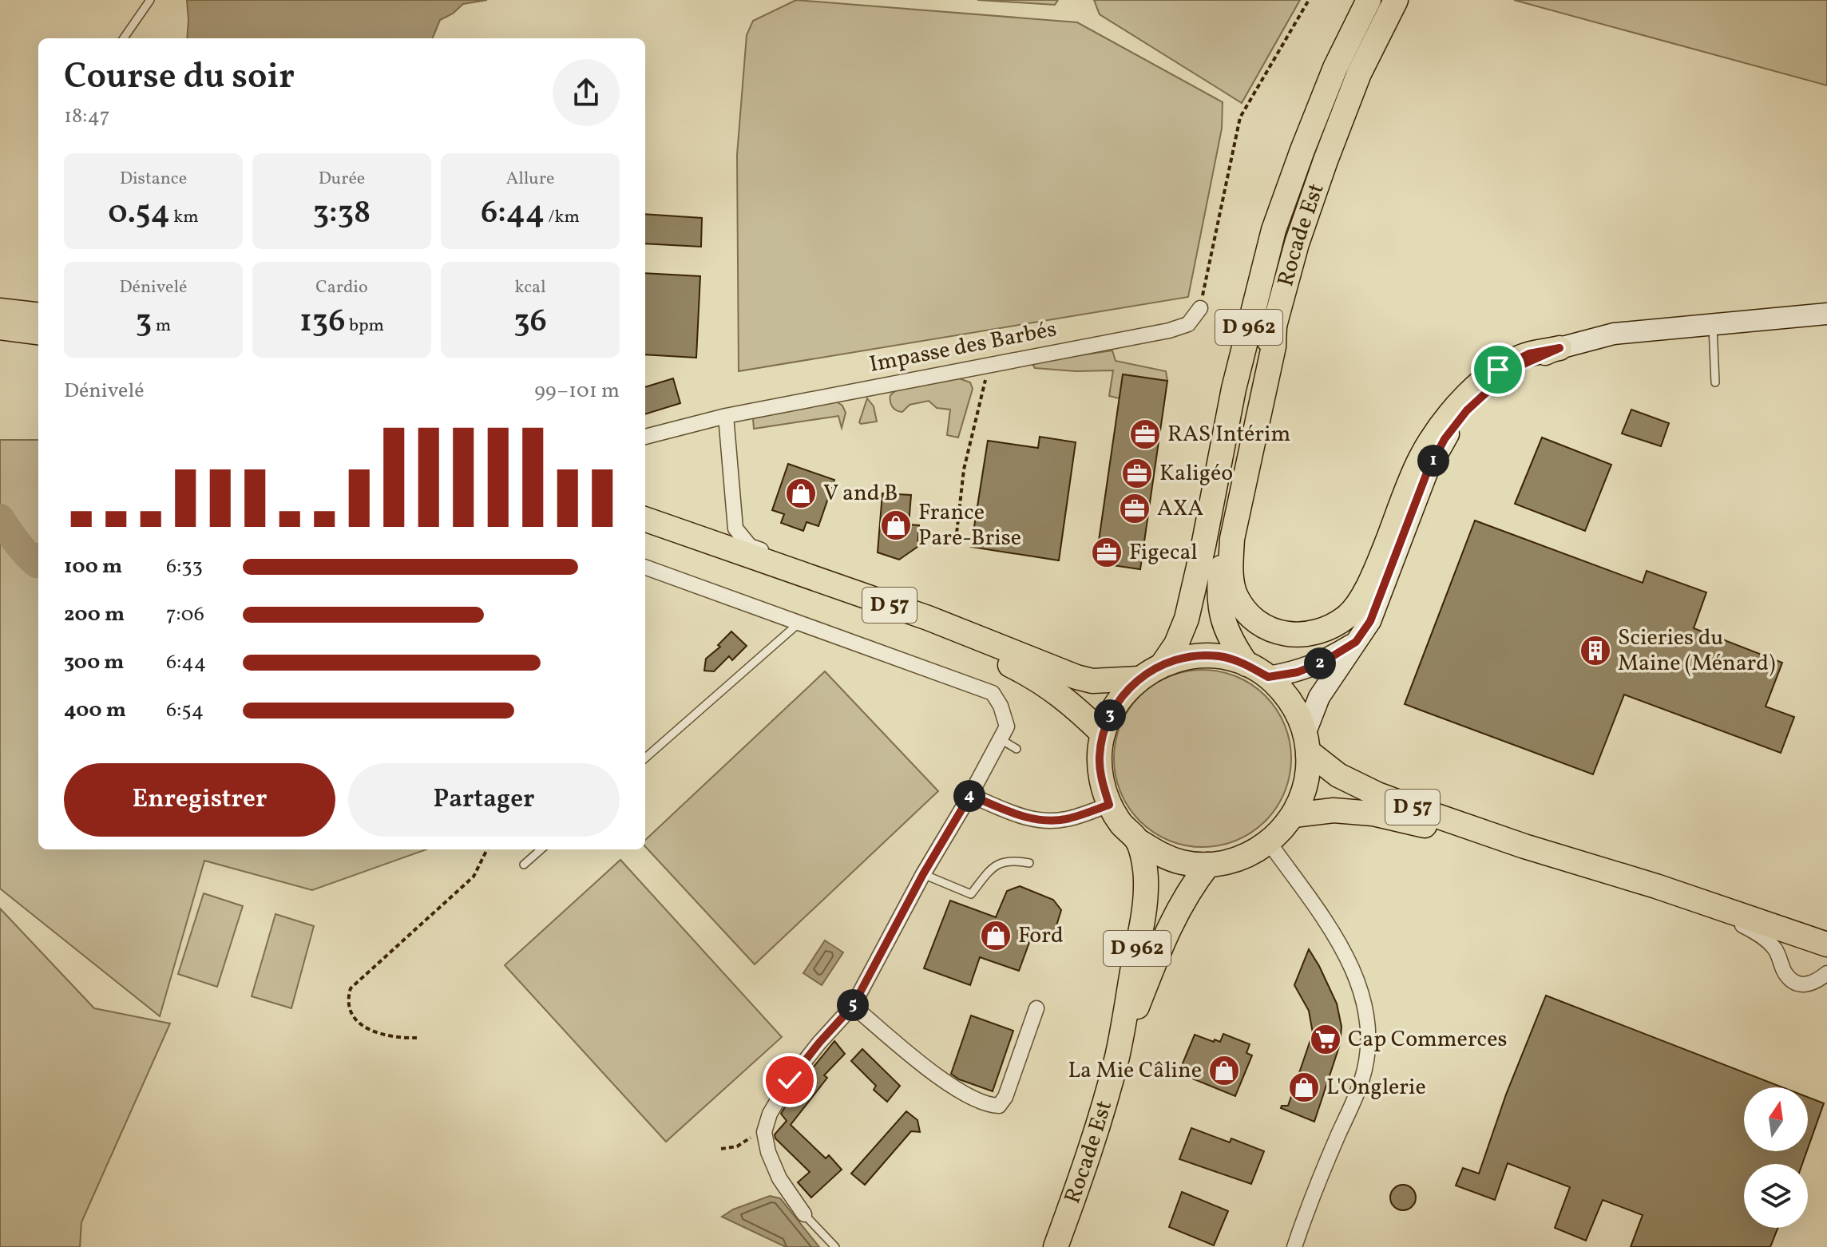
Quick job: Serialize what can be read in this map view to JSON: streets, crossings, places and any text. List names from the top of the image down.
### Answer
{
  "streets": {
    "main road": ["Rocade Est", "D 962", "D 57"],
    "street": ["Impasse des Barbés"]
  },
  "crossings": [
    ["Rocade Est", "D 962"],
    ["Rocade Est", "D 57"],
    ["D 962", "D 57"]
  ],
  "places": {
    "office": [
      "RAS Intérim",
      "Kaligéo",
      "AXA",
      "Figecal"
    ],
    "shop": [
      "V and B",
      "France Pare-Brise",
      "Ford",
      "La Mie Câline",
      "L'Onglerie"
    ],
    "building": ["Scieries du Maine (Ménard)"],
    "supermarket": ["Cap Commerces"]
  },
  "north": "top",
  "page": {
    "heading": ["Course du soir", "18:47"],
    "stats": [
      ["Distance", "0.54 km"],
      ["Durée", "3:38"],
      ["Allure", "6:44 /km"],
      ["Dénivelé", "3 m"],
      ["Cardio", "136 bpm"],
      ["kcal", "36"]
    ],
    "chart": ["Dénivelé", "99–101 m"],
    "pins": [
      "1",
      "2",
      "3",
      "4",
      "5"
    ],
    "list": [
      {
        "name": "100 m",
        "note": "6:33"
      },
      {
        "name": "200 m",
        "note": "7:06"
      },
      {
        "name": "300 m",
        "note": "6:44"
      },
      {
        "name": "400 m",
        "note": "6:54"
      }
    ],
    "buttons": ["Enregistrer", "Partager"]
  }
}
